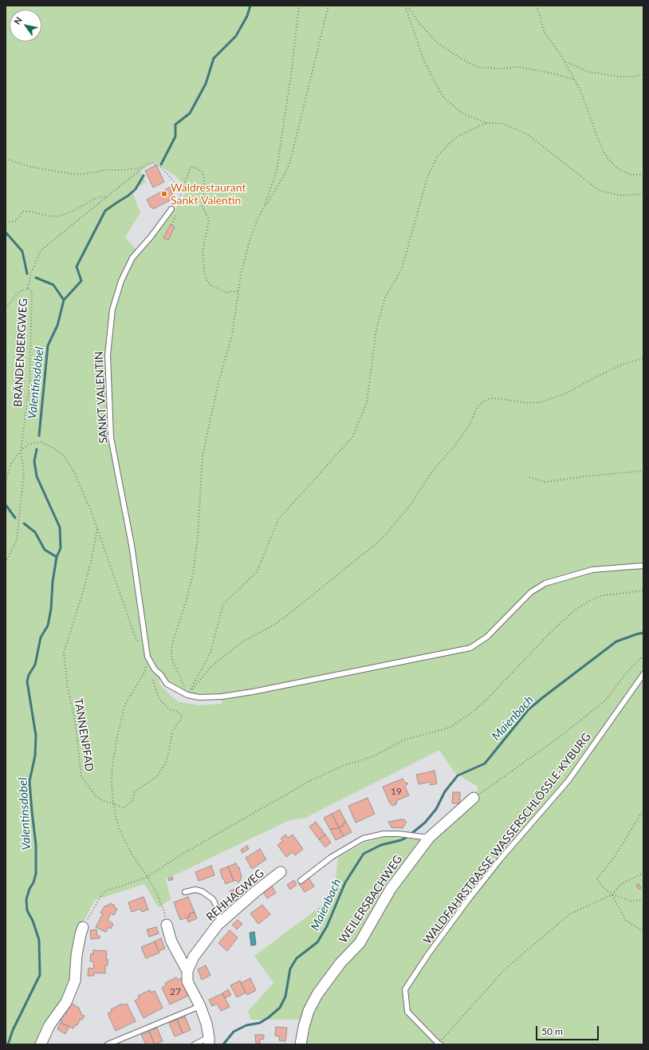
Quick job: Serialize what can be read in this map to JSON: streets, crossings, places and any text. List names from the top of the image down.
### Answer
{
  "streets": {
    "street": ["REHHAGWEG", "WEILERSBACHWEG"],
    "lane": ["SANKT VALENTIN", "WALDFAHRSTRASSE WASSERSCHLÖSSLE-KYBURG"],
    "path": ["BRÄNDENBERGWEG", "TANNENPFAD"]
  },
  "water": ["Valentinsdobel", "Maienbach"],
  "places": ["Waldrestaurant Sankt Valentin"],
  "house_numbers": ["19", "27"],
  "scale_bar": "50 m",
  "north": "top left"
}
